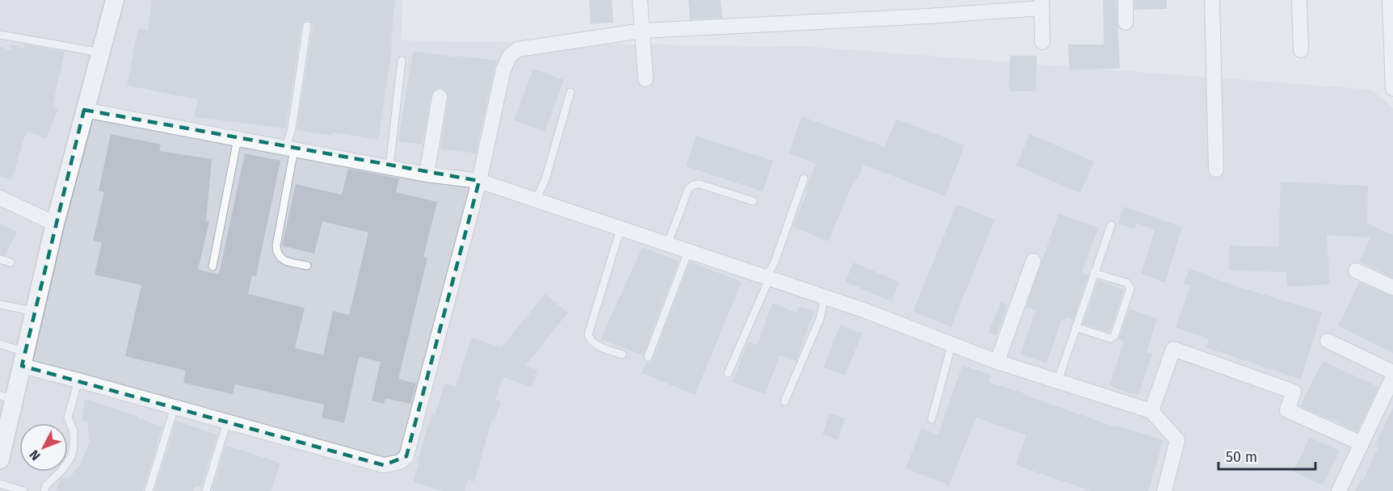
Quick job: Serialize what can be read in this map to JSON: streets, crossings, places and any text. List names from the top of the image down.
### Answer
{
  "scale_bar": "50 m",
  "north": "bottom left"
}
